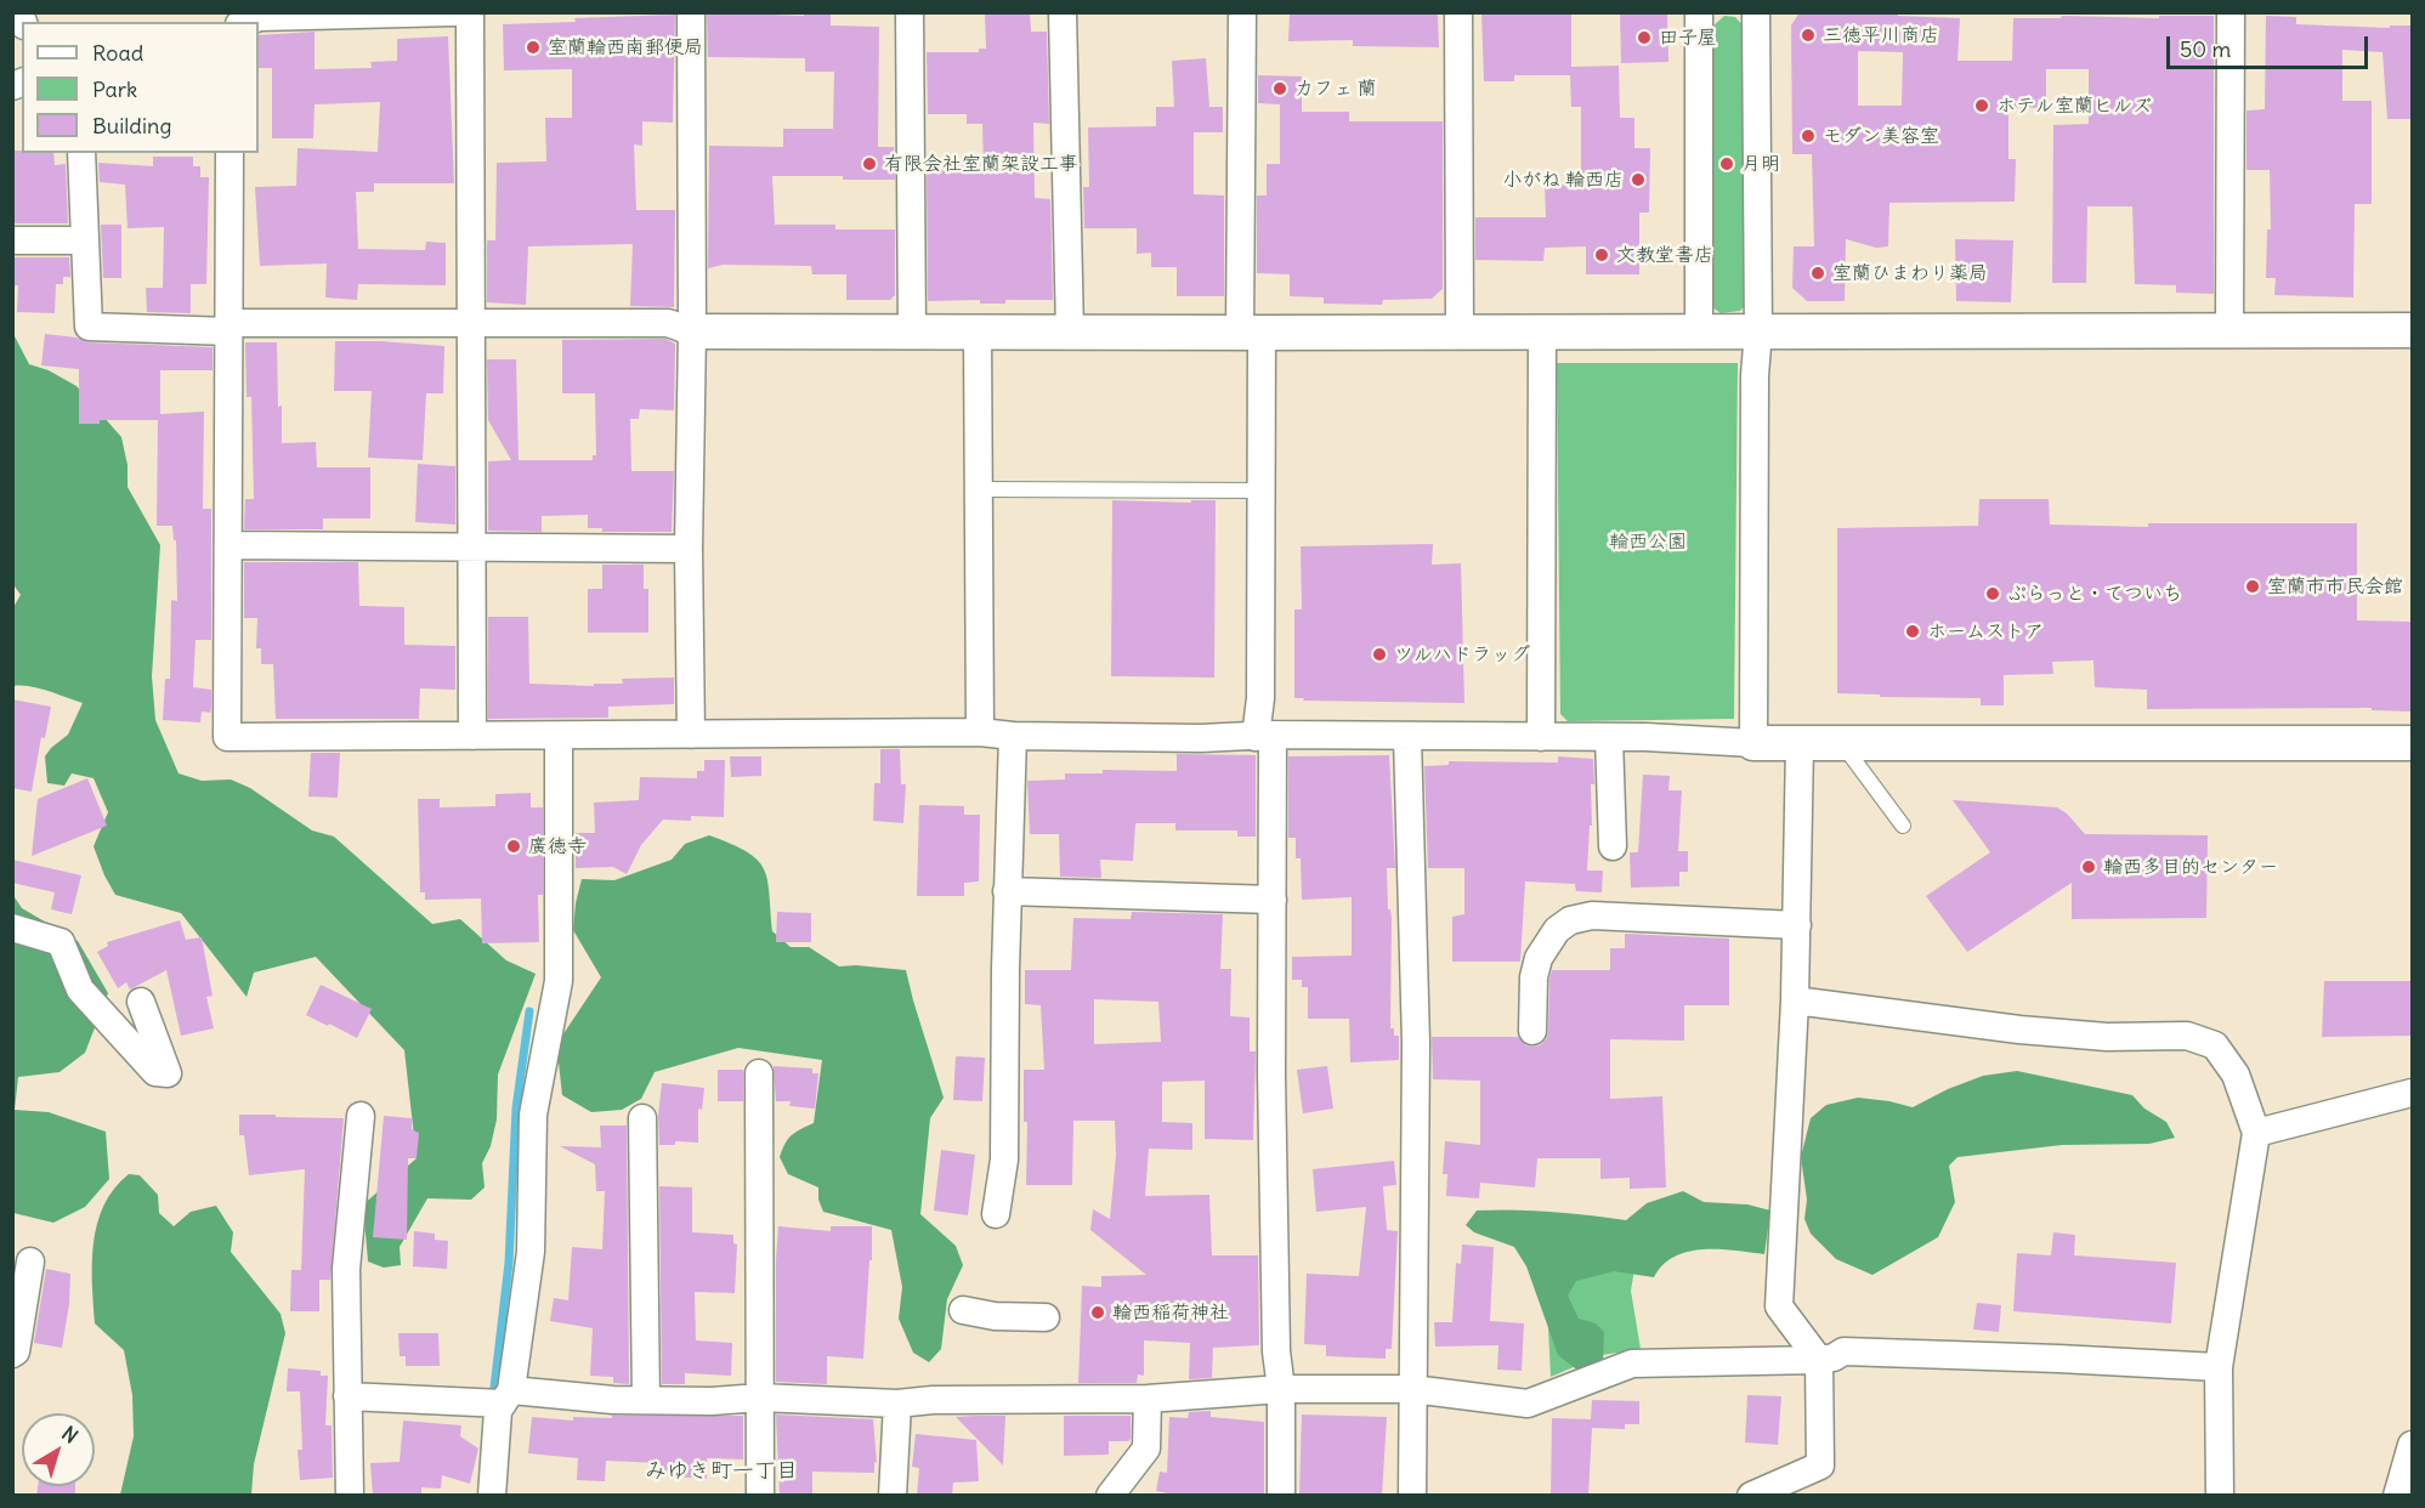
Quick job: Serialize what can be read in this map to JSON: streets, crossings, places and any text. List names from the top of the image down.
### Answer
{
  "districts": ["みゆき町一丁目"],
  "parks": ["輪西公園"],
  "places": [
    "三徳平川商店",
    "田子屋",
    "室蘭輪西南郵便局",
    "カフェ 蘭",
    "ホテル室蘭ヒルズ",
    "モダン美容室",
    "有限会社室蘭架設工事",
    "月明",
    "小がね 輪西店",
    "文教堂書店",
    "室蘭ひまわり薬局",
    "室蘭市市民会館",
    "ぷらっと・てついち",
    "ホームストア",
    "ツルハドラッグ",
    "廣徳寺",
    "輪西多目的センター",
    "輪西稲荷神社"
  ],
  "legend": ["Road", "Park", "Building"],
  "scale_bar": "50 m",
  "north": "top right"
}
